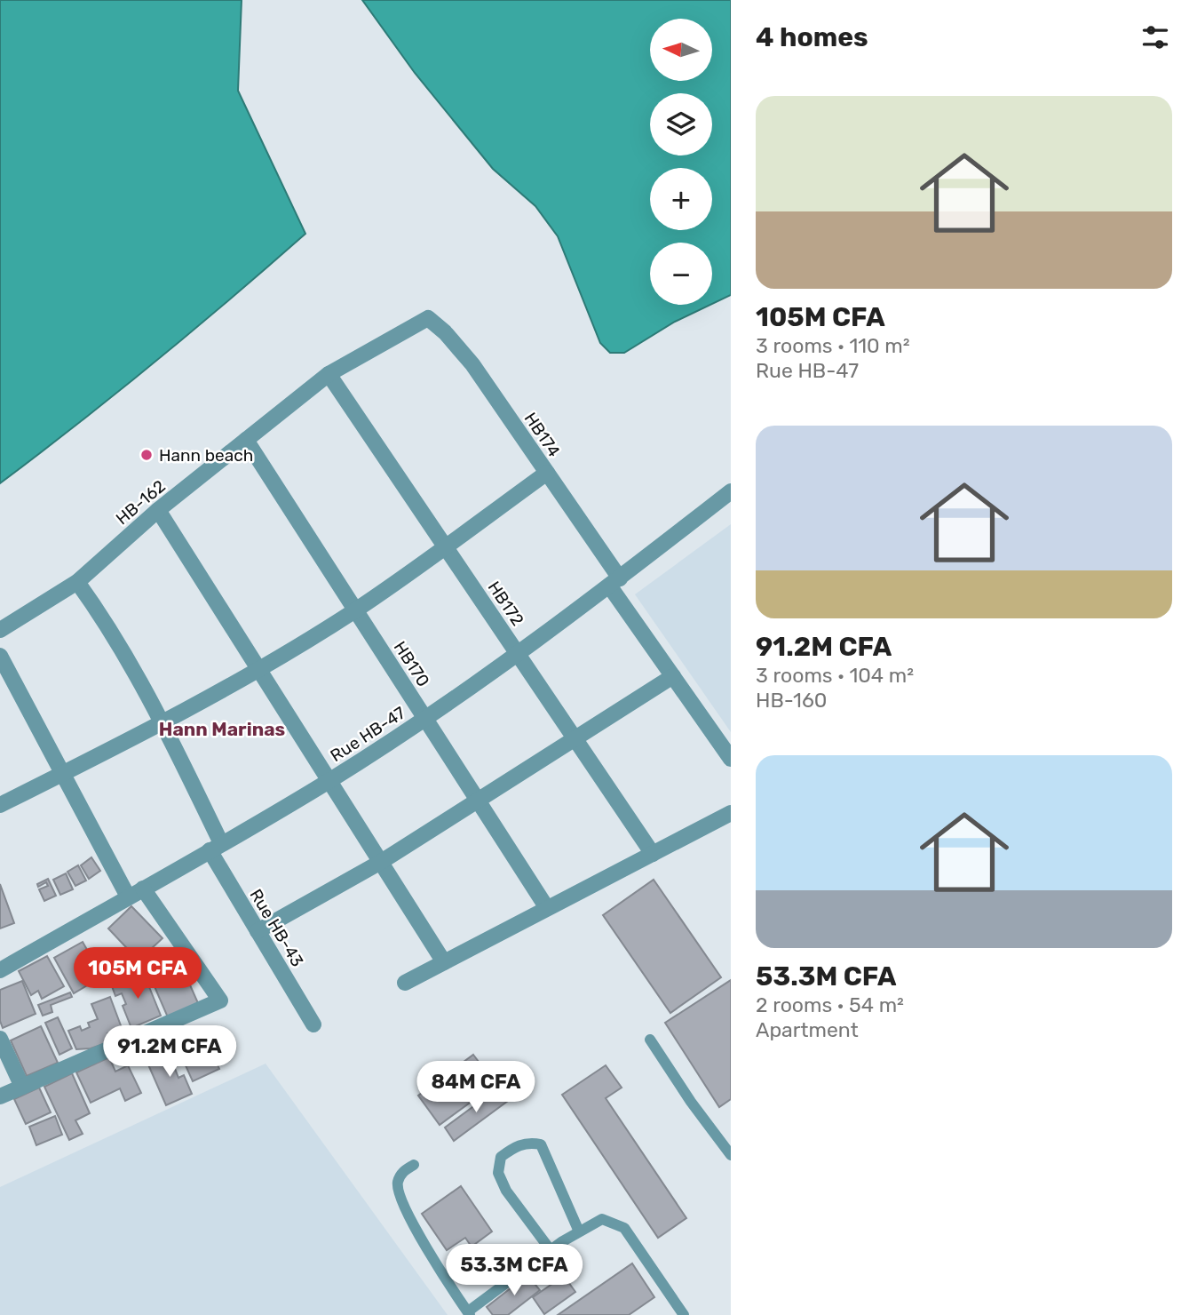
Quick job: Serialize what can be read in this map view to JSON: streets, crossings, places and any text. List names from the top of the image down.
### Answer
{
  "streets": {
    "street": [
      "HB174",
      "HB-162",
      "HB172",
      "HB170",
      "Rue HB-47",
      "Rue HB-43"
    ]
  },
  "crossings": [
    ["HB174", "HB-162"],
    ["HB174", "Rue HB-47"],
    ["HB-162", "HB172"],
    ["HB-162", "HB170"],
    ["HB-162", "Rue HB-43"],
    ["HB172", "Rue HB-47"],
    ["HB170", "Rue HB-47"],
    ["Rue HB-47", "Rue HB-43"]
  ],
  "districts": ["Hann Marinas"],
  "places": ["Hann beach"],
  "north": "left",
  "page": {
    "heading": "4 homes",
    "map_buttons": ["+", "−"],
    "list": [
      {
        "name": "105M CFA",
        "note": "3 rooms · 110 m² · Rue HB-47"
      },
      {
        "name": "91.2M CFA",
        "note": "3 rooms · 104 m² · HB-160"
      },
      {
        "name": "53.3M CFA",
        "note": "2 rooms · 54 m² · Apartment"
      }
    ],
    "price": [
      "105M CFA",
      "91.2M CFA",
      "84M CFA",
      "53.3M CFA"
    ]
  }
}
